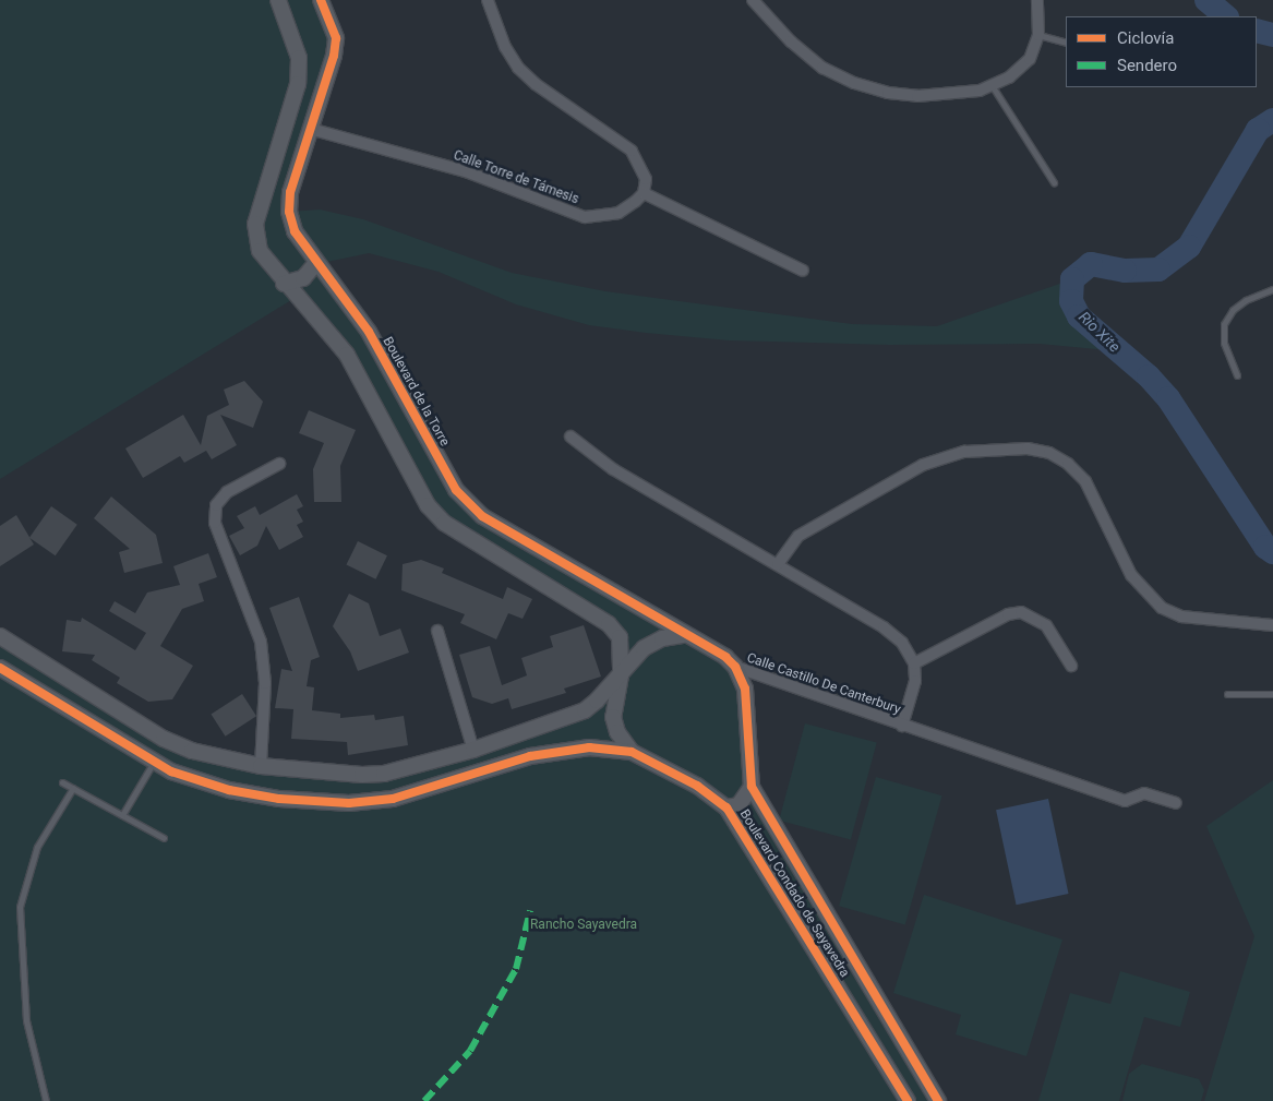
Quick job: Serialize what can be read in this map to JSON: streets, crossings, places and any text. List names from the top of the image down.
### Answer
{
  "streets": {
    "street": [
      "Calle Torre de Támesis",
      "Boulevard de la Torre",
      "Calle Castillo De Canterbury",
      "Boulevard Condado de Sayavedra"
    ]
  },
  "crossings": [
    ["Calle Torre de Támesis", "Boulevard de la Torre"],
    ["Boulevard de la Torre", "Calle Castillo De Canterbury"],
    ["Boulevard de la Torre", "Boulevard Condado de Sayavedra"],
    ["Calle Castillo De Canterbury", "Boulevard Condado de Sayavedra"]
  ],
  "water": ["Rio Xite"],
  "parks": ["Rancho Sayavedra"],
  "legend": ["Ciclovía", "Sendero"]
}
